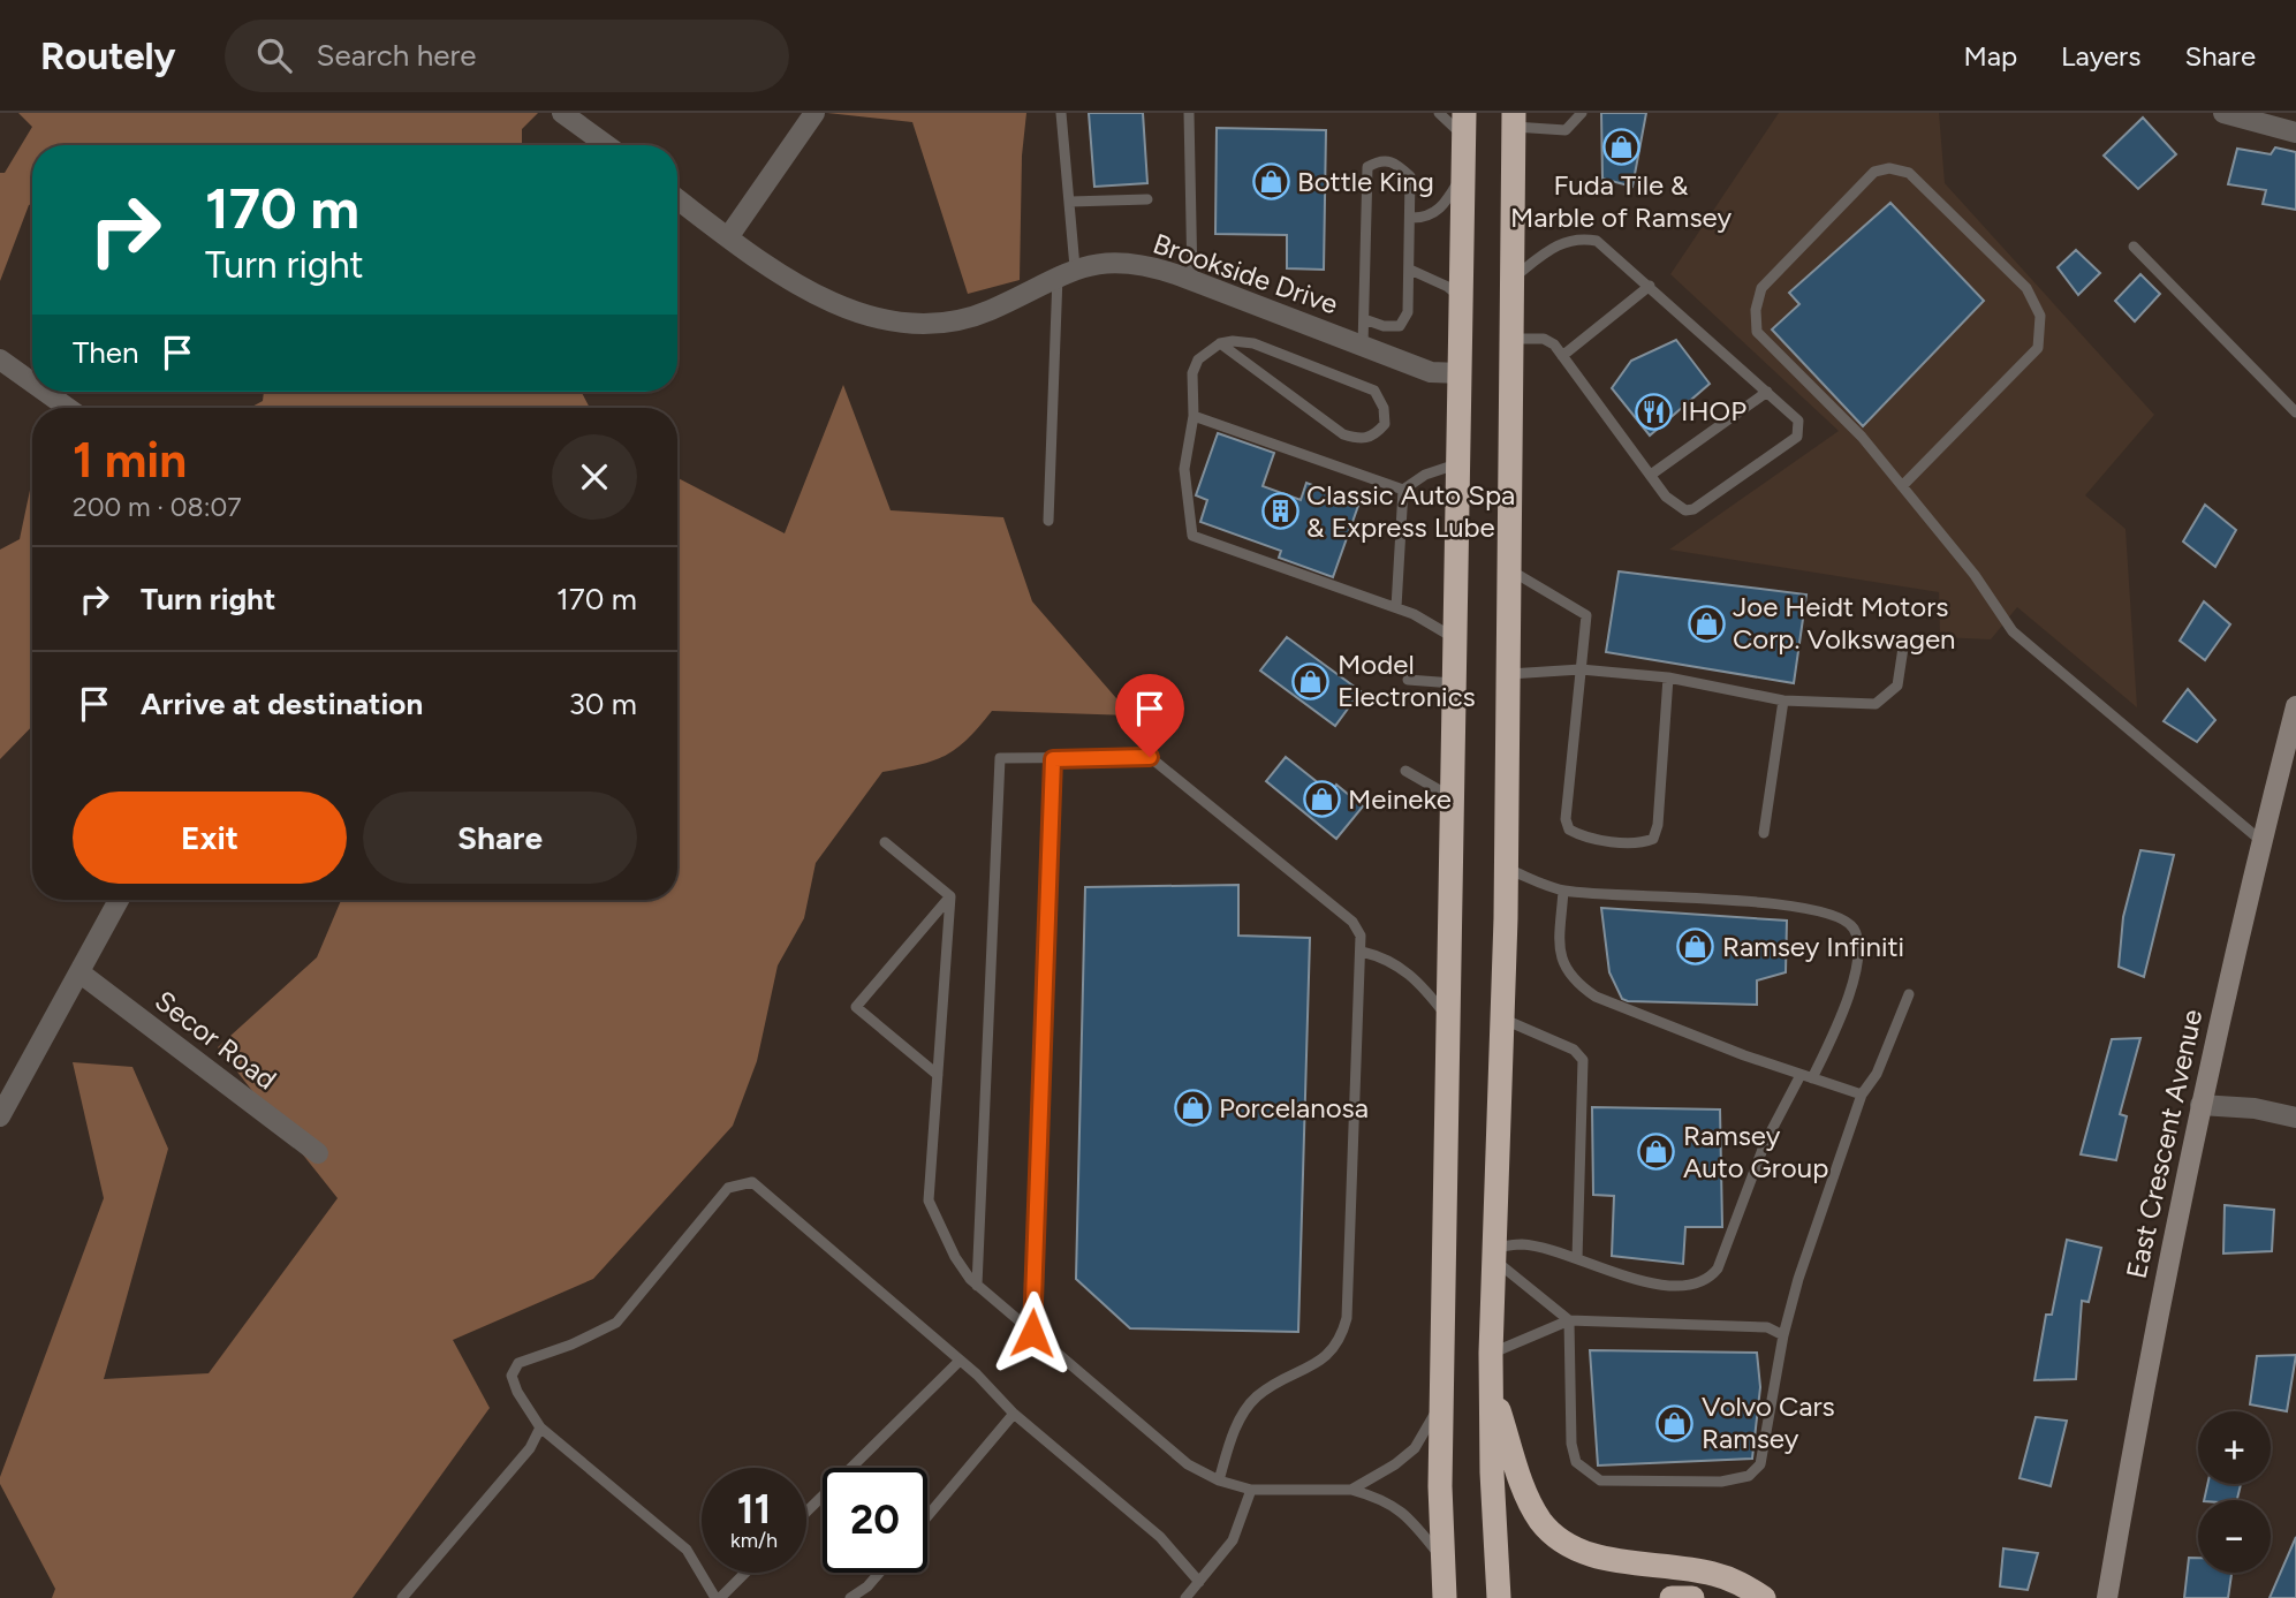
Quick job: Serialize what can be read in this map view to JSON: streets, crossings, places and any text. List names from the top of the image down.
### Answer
{
  "streets": {
    "street": ["Brookside Drive", "Secor Road", "East Crescent Avenue"]
  },
  "places": {
    "shop": [
      "Fuda Tile & Marble of Ramsey",
      "Bottle King",
      "Joe Heidt Motors Corp. Volkswagen",
      "Model Electronics",
      "Meineke",
      "Ramsey Infiniti",
      "Porcelanosa",
      "Ramsey Auto Group",
      "Volvo Cars Ramsey"
    ],
    "restaurant": ["IHOP"],
    "building": ["Classic Auto Spa & Express Lube"]
  },
  "page": {
    "header": "Routely",
    "search": "Search here",
    "nav": ["Map", "Layers", "Share"],
    "turn": ["170 m", "Turn right"],
    "then": "Then",
    "heading": ["1 min", "200 m · 08:07"],
    "list": [
      {
        "name": "Turn right",
        "value": "170 m"
      },
      {
        "name": "Arrive at destination",
        "value": "30 m"
      }
    ],
    "buttons": ["Exit", "Share"],
    "map_buttons": ["+", "−"],
    "speed": "11 km/h",
    "limit": "20"
  }
}
